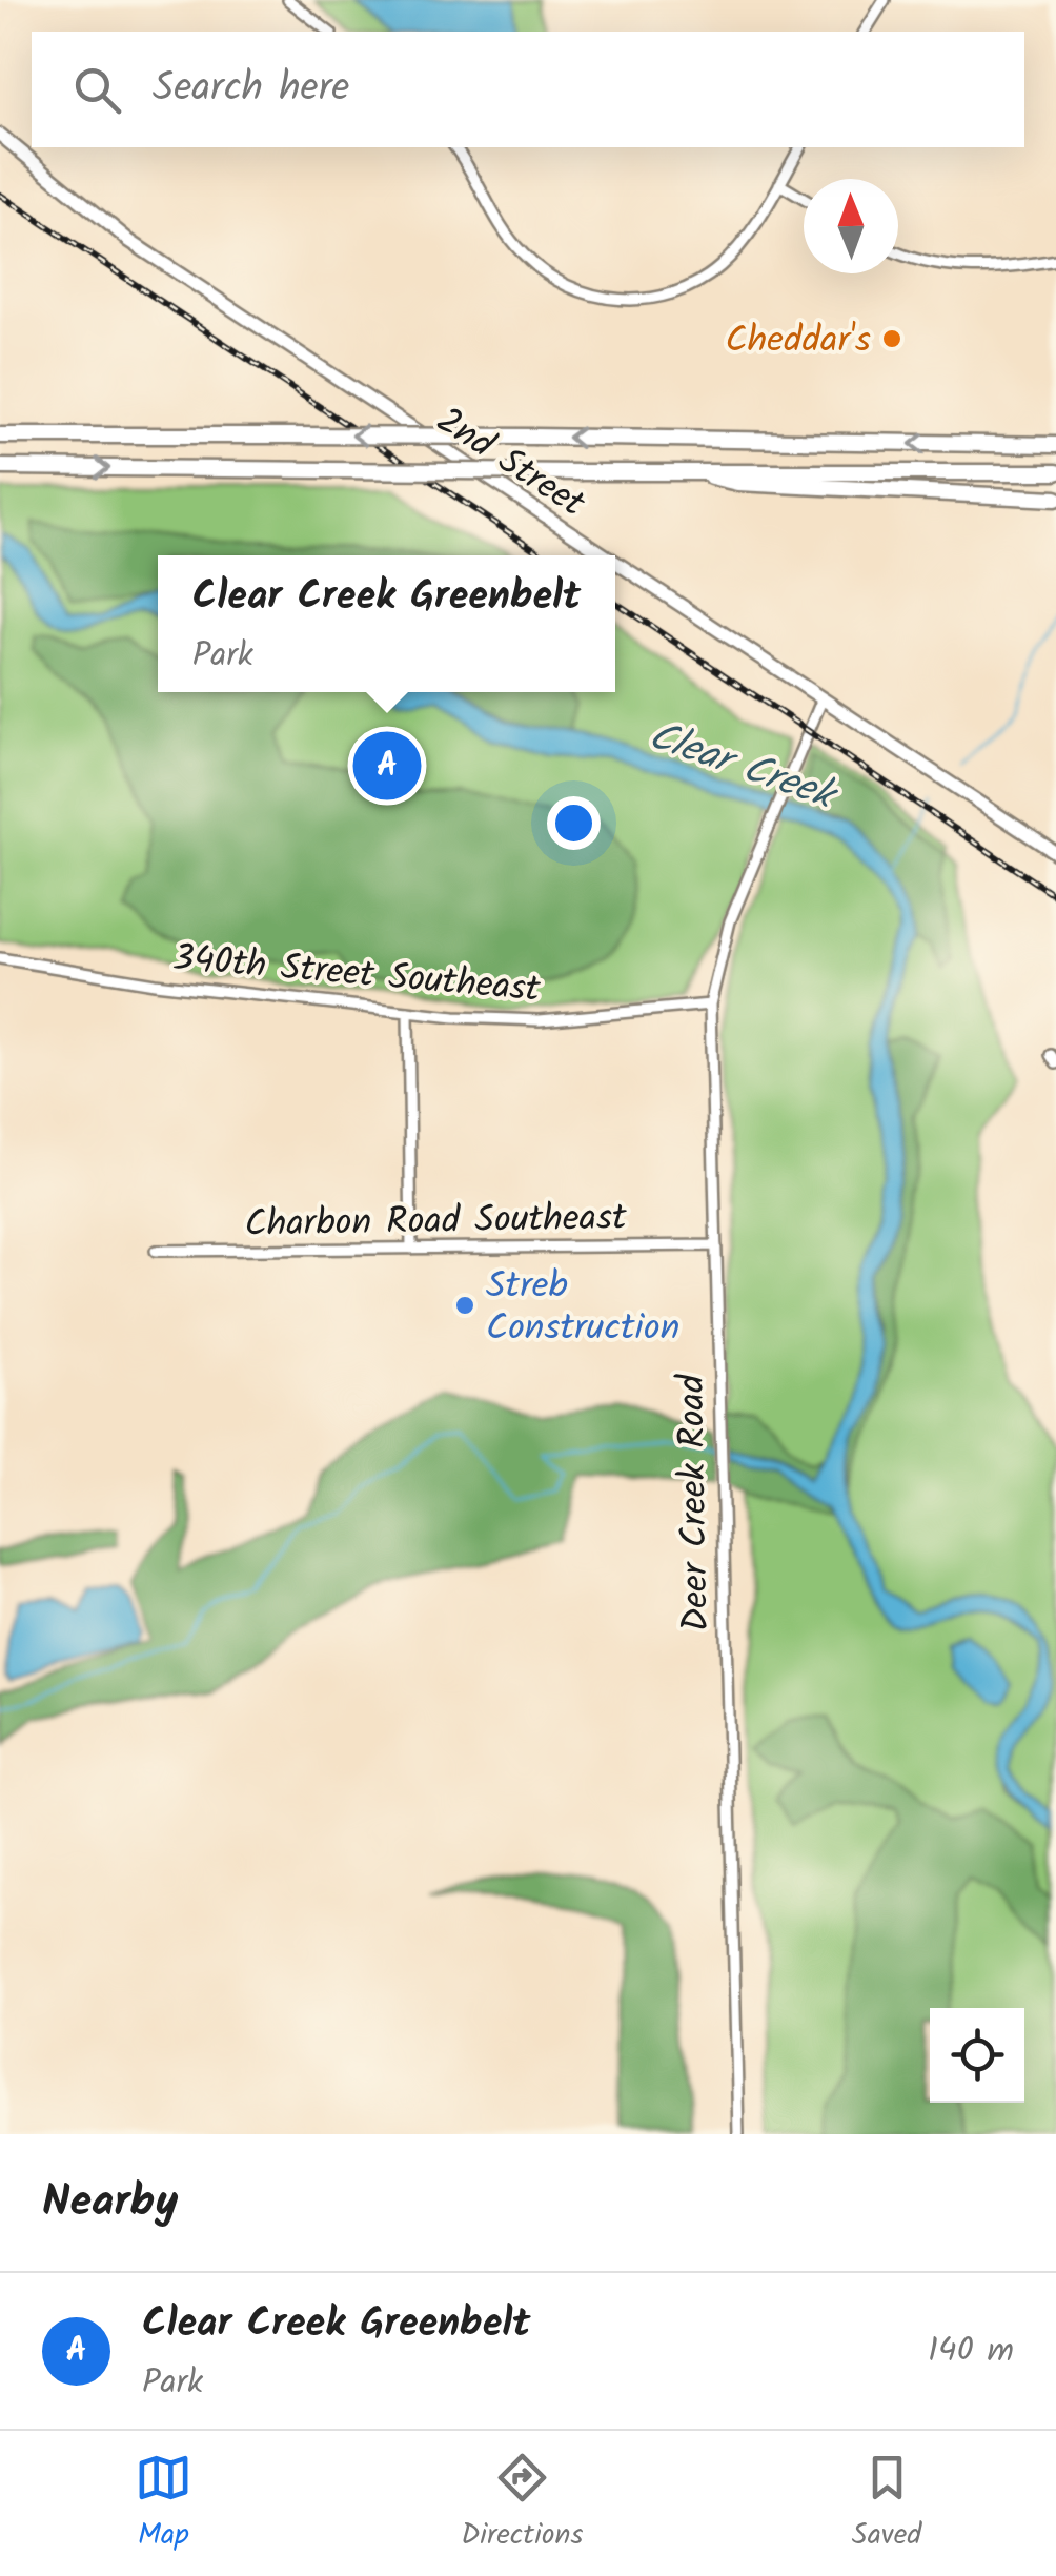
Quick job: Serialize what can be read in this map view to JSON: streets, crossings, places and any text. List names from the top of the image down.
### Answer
{
  "streets": {
    "main road": ["2nd Street"],
    "street": ["340th Street Southeast", "Charbon Road Southeast", "Deer Creek Road"]
  },
  "crossings": [
    ["2nd Street", "Deer Creek Road"],
    ["340th Street Southeast", "Deer Creek Road"],
    ["Charbon Road Southeast", "Deer Creek Road"]
  ],
  "water": ["Clear Creek"],
  "places": ["Cheddar's", "Streb Construction"],
  "north": "top",
  "page": {
    "search": "Search here",
    "popup": ["Clear Creek Greenbelt", "Park"],
    "pins": "A",
    "heading": "Nearby",
    "list": [
      {
        "mark": "A",
        "name": "Clear Creek Greenbelt",
        "note": "Park",
        "value": "140 m"
      }
    ],
    "nav": ["Map", "Directions", "Saved"]
  }
}
